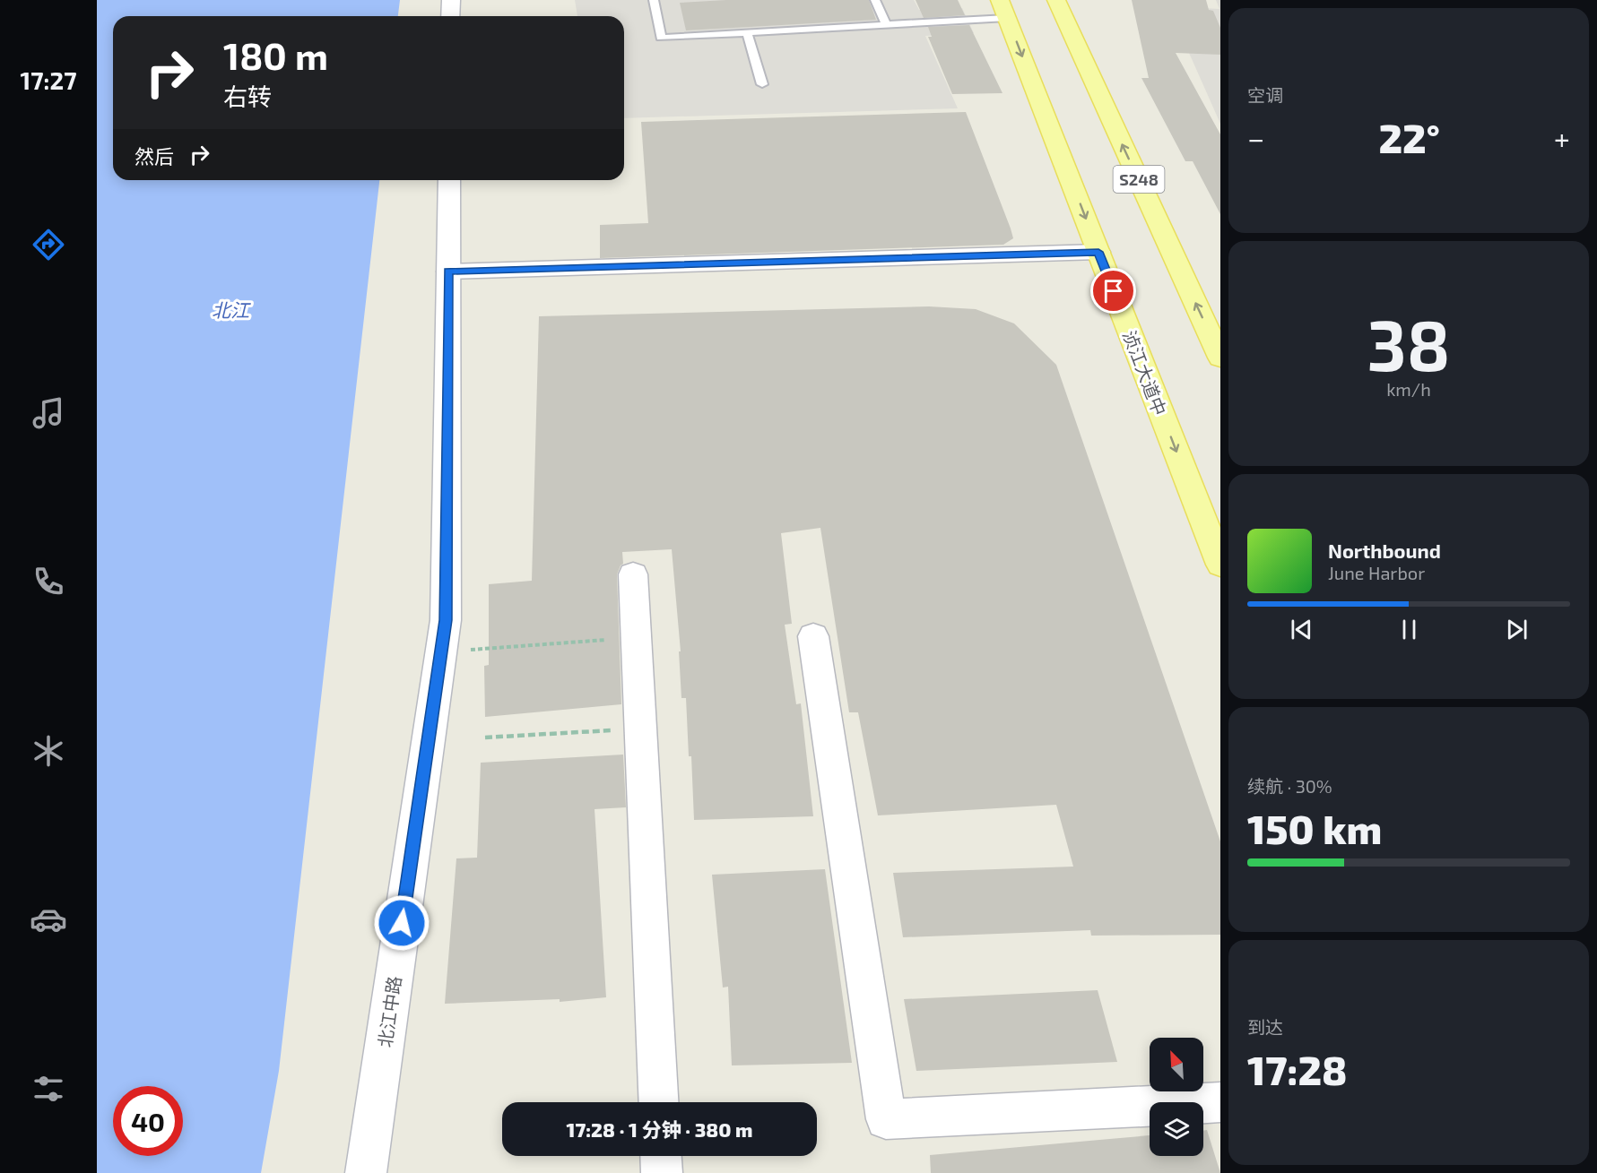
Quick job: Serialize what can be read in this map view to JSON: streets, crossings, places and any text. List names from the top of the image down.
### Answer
{
  "streets": {
    "main road": ["S248", "浈江大道中"],
    "street": ["北江中路"]
  },
  "water": ["北江"],
  "north": "top left",
  "page": {
    "tabs": "17:27",
    "tile": [
      "空调",
      ["38", "km/h"],
      ["续航 · 30%", "150 km"],
      ["到达", "17:28"]
    ],
    "turn": ["180 m", "右转"],
    "heat": ["−", "22°", "+"],
    "then": "然后",
    "song": ["Northbound", "June Harbor"],
    "limit": "40",
    "trip": "17:28 · 1 分钟 · 380 m"
  }
}
